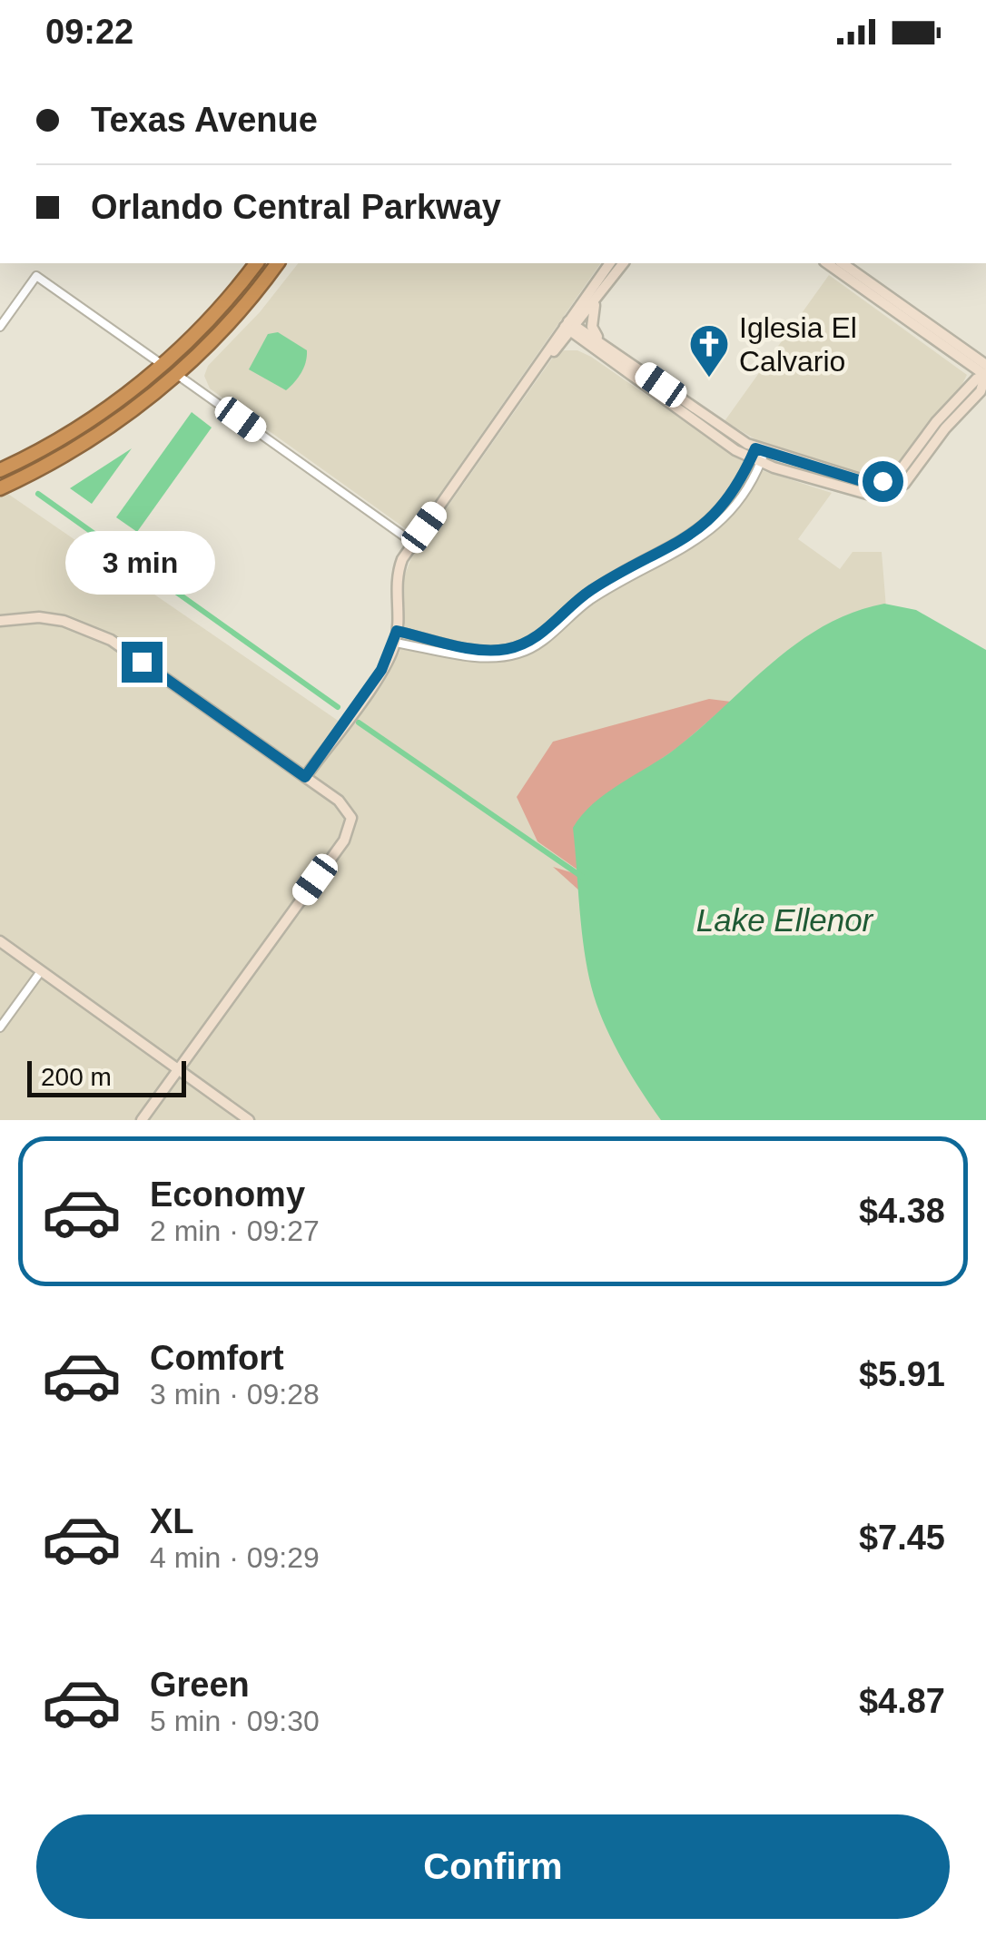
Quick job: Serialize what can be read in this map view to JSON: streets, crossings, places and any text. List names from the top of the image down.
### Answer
{
  "water": ["Lake Ellenor"],
  "places": {
    "church": ["Iglesia El Calvario"]
  },
  "scale_bar": "200 m",
  "page": {
    "status": "09:22",
    "banner": ["Texas Avenue", "Orlando Central Parkway"],
    "bubble": "3 min",
    "scale": "200 m",
    "list": [
      {
        "name": "Economy",
        "note": "2 min · 09:27",
        "value": "$4.38"
      },
      {
        "name": "Comfort",
        "note": "3 min · 09:28",
        "value": "$5.91"
      },
      {
        "name": "XL",
        "note": "4 min · 09:29",
        "value": "$7.45"
      },
      {
        "name": "Green",
        "note": "5 min · 09:30",
        "value": "$4.87"
      }
    ],
    "buttons": "Confirm"
  }
}
